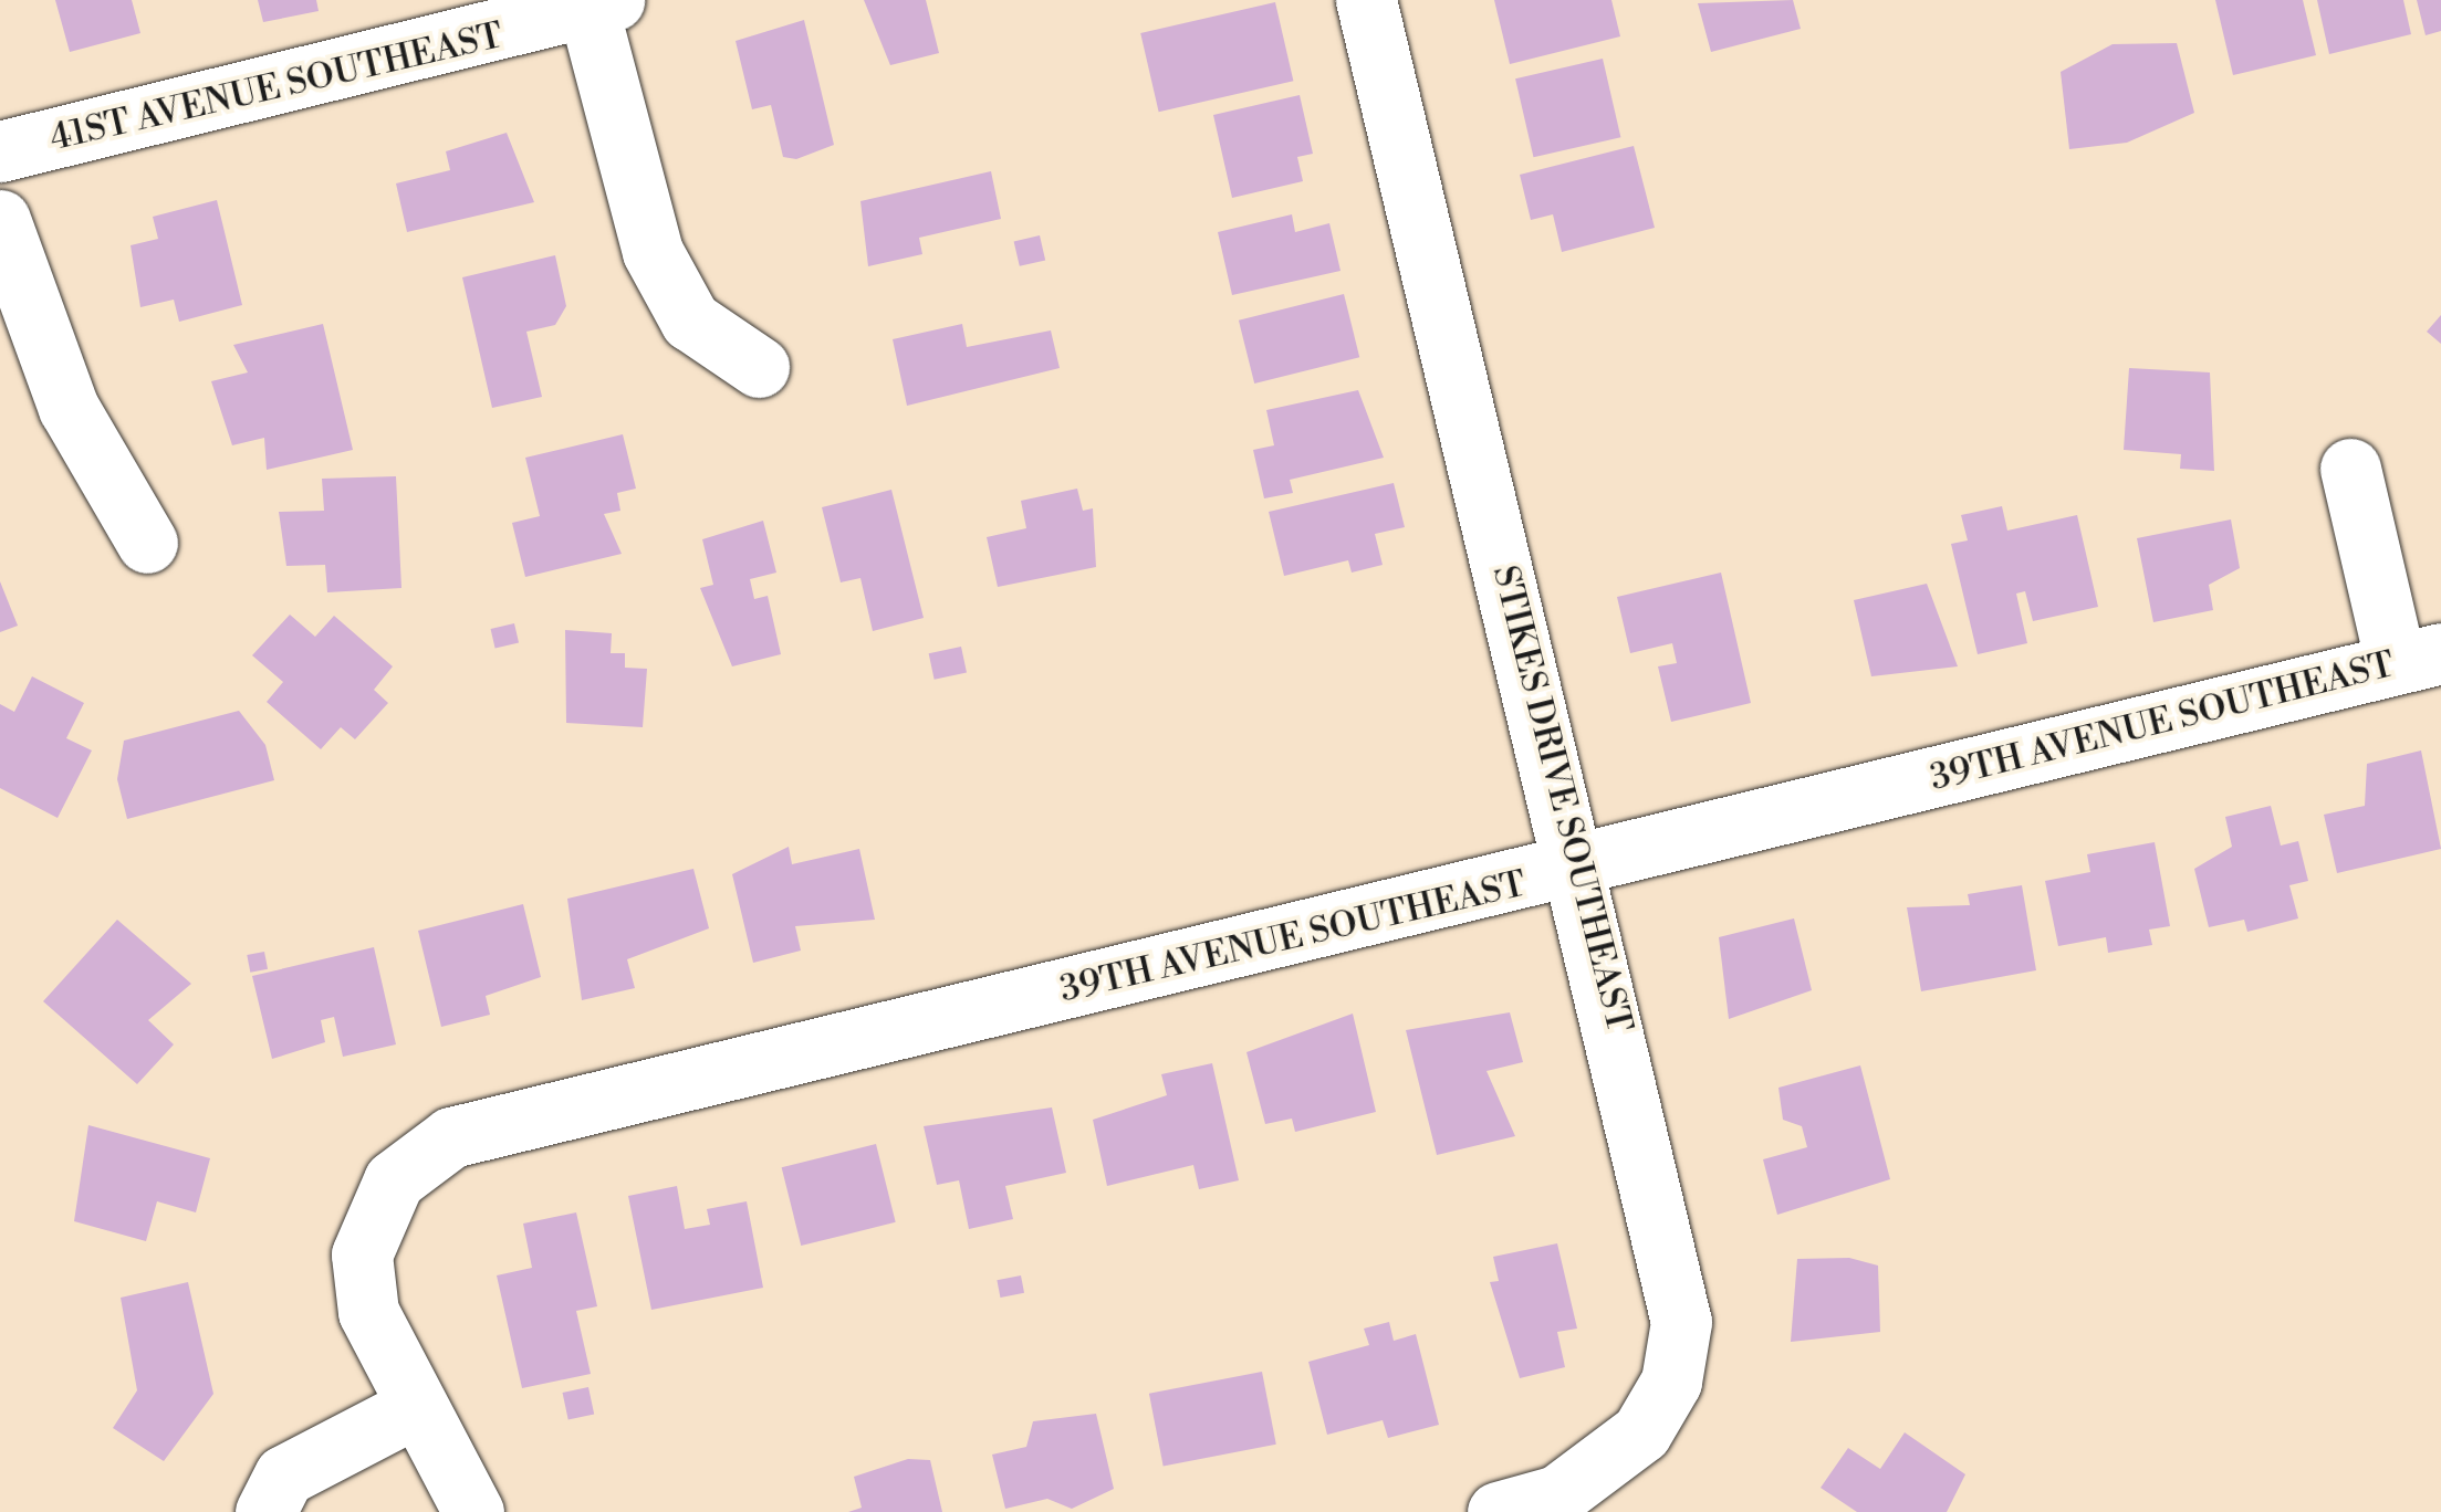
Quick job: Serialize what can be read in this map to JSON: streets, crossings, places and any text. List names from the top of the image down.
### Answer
{
  "streets": {
    "street": ["41ST AVENUE SOUTHEAST", "39TH AVENUE SOUTHEAST", "STIKES DRIVE SOUTHEAST"]
  },
  "crossings": [
    ["39TH AVENUE SOUTHEAST", "STIKES DRIVE SOUTHEAST"]
  ]
}
